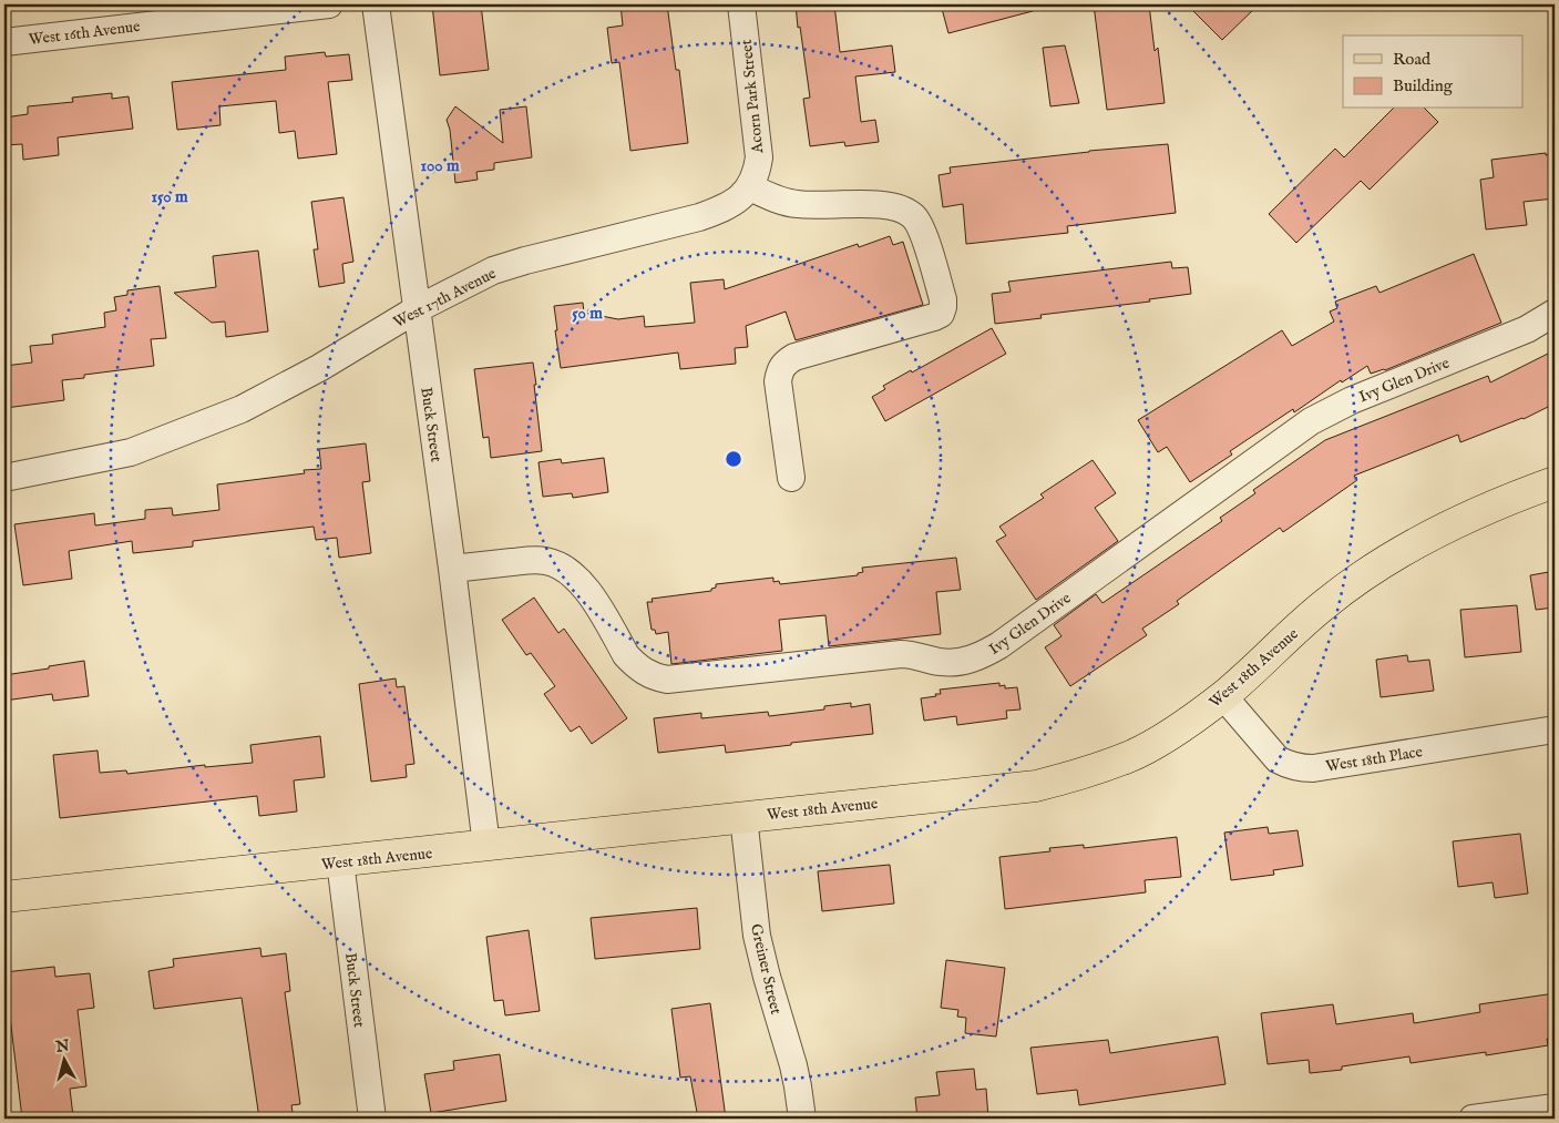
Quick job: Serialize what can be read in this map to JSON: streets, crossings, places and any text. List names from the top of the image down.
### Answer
{
  "streets": {
    "main road": ["West 18th Avenue"],
    "street": [
      "West 16th Avenue",
      "Acorn Park Street",
      "West 17th Avenue",
      "Ivy Glen Drive",
      "Buck Street",
      "West 18th Place",
      "Greiner Street"
    ]
  },
  "crossings": [
    ["Acorn Park Street", "West 17th Avenue"],
    ["West 17th Avenue", "Buck Street"],
    ["Ivy Glen Drive", "Buck Street"],
    ["Buck Street", "West 18th Avenue"],
    ["West 18th Avenue", "West 18th Place"],
    ["West 18th Avenue", "Greiner Street"]
  ],
  "legend": ["Road", "Building"],
  "north": "top",
  "rings": ["100 m", "150 m", "50 m"]
}
